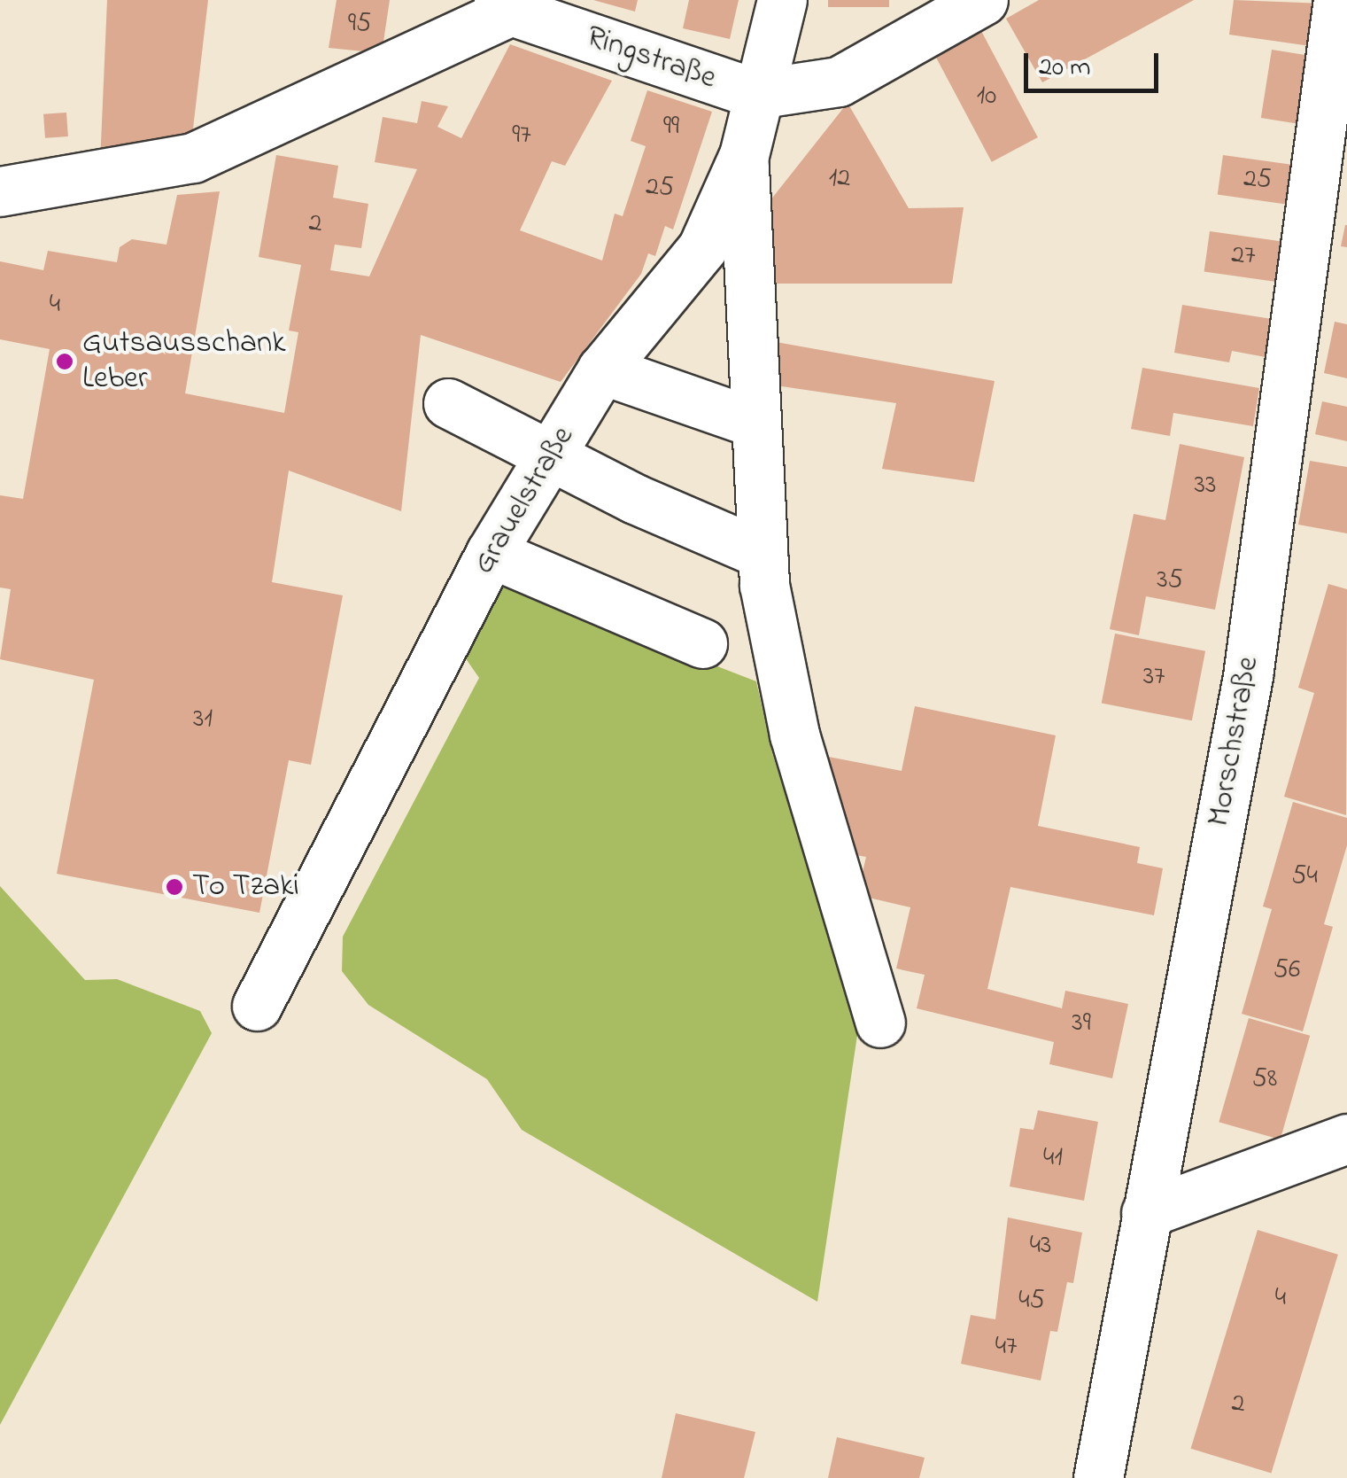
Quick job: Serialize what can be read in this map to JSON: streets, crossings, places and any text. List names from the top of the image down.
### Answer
{
  "streets": {
    "street": ["Ringstraße", "Grauelstraße", "Morschstraße"]
  },
  "crossings": [
    ["Ringstraße", "Grauelstraße"]
  ],
  "places": ["Gutsausschank Leber", "To Tzaki"],
  "house_numbers": [
    "95",
    "10",
    "99",
    "97",
    "12",
    "25",
    "25",
    "2",
    "27",
    "4",
    "33",
    "35",
    "37",
    "31",
    "54",
    "56",
    "39",
    "58",
    "41",
    "43",
    "4",
    "45",
    "47",
    "2"
  ],
  "scale_bar": "20 m"
}
